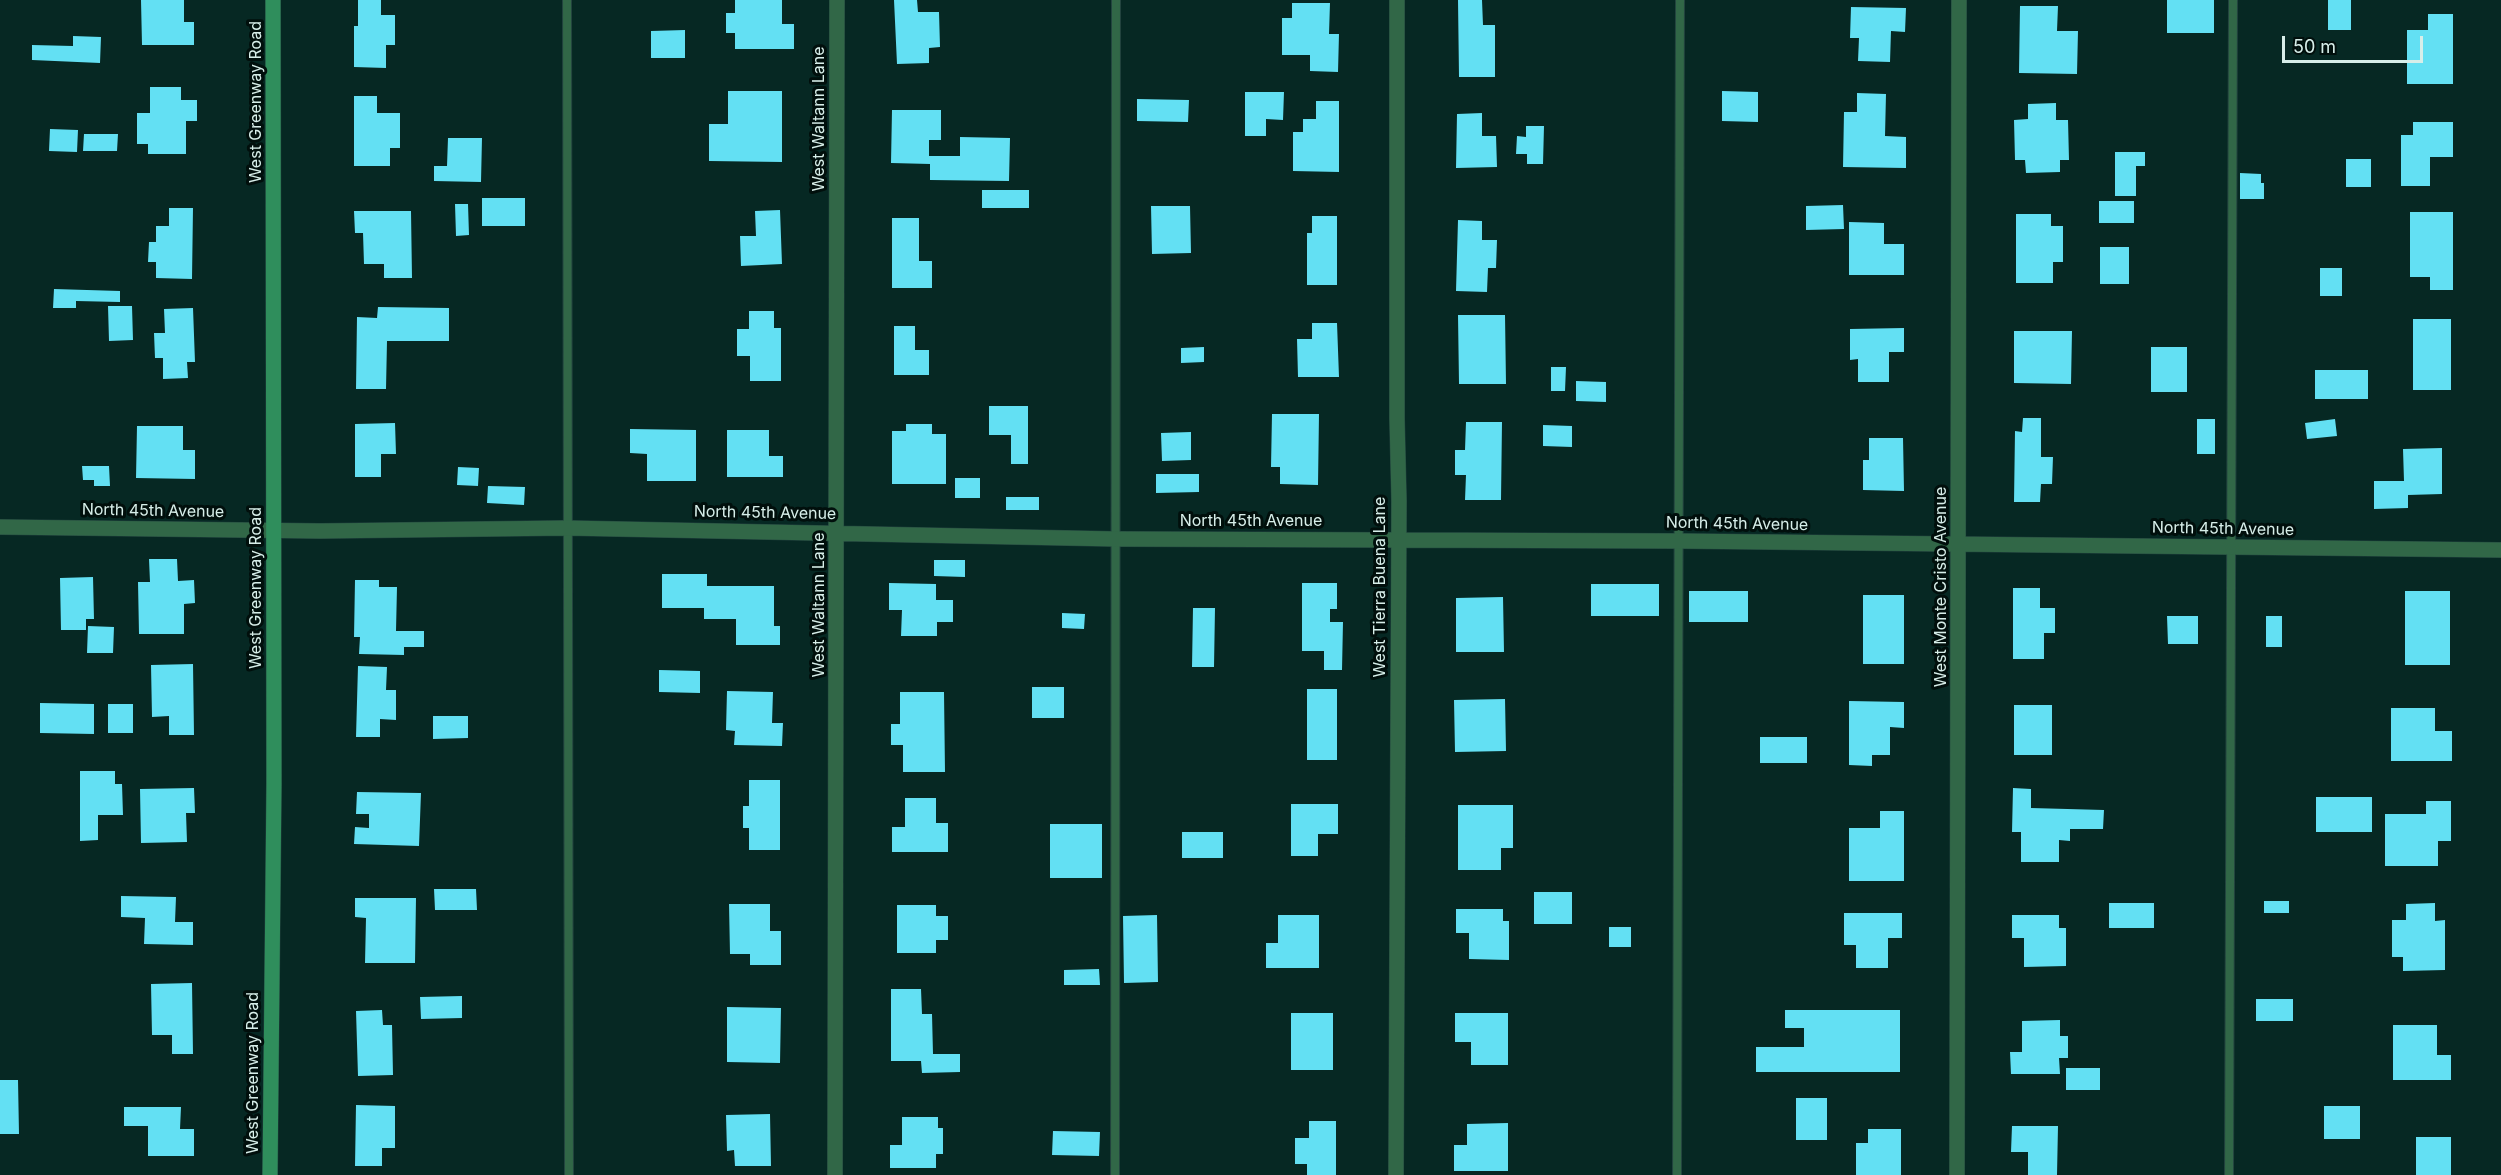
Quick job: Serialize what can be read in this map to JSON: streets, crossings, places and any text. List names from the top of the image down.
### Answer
{
  "streets": {
    "main road": ["West Greenway Road"],
    "street": [
      "West Waltann Lane",
      "North 45th Avenue",
      "West Tierra Buena Lane",
      "West Monte Cristo Avenue"
    ]
  },
  "crossings": [
    ["West Greenway Road", "North 45th Avenue"],
    ["West Waltann Lane", "North 45th Avenue"],
    ["North 45th Avenue", "West Tierra Buena Lane"],
    ["North 45th Avenue", "West Monte Cristo Avenue"]
  ],
  "scale_bar": "50 m"
}
